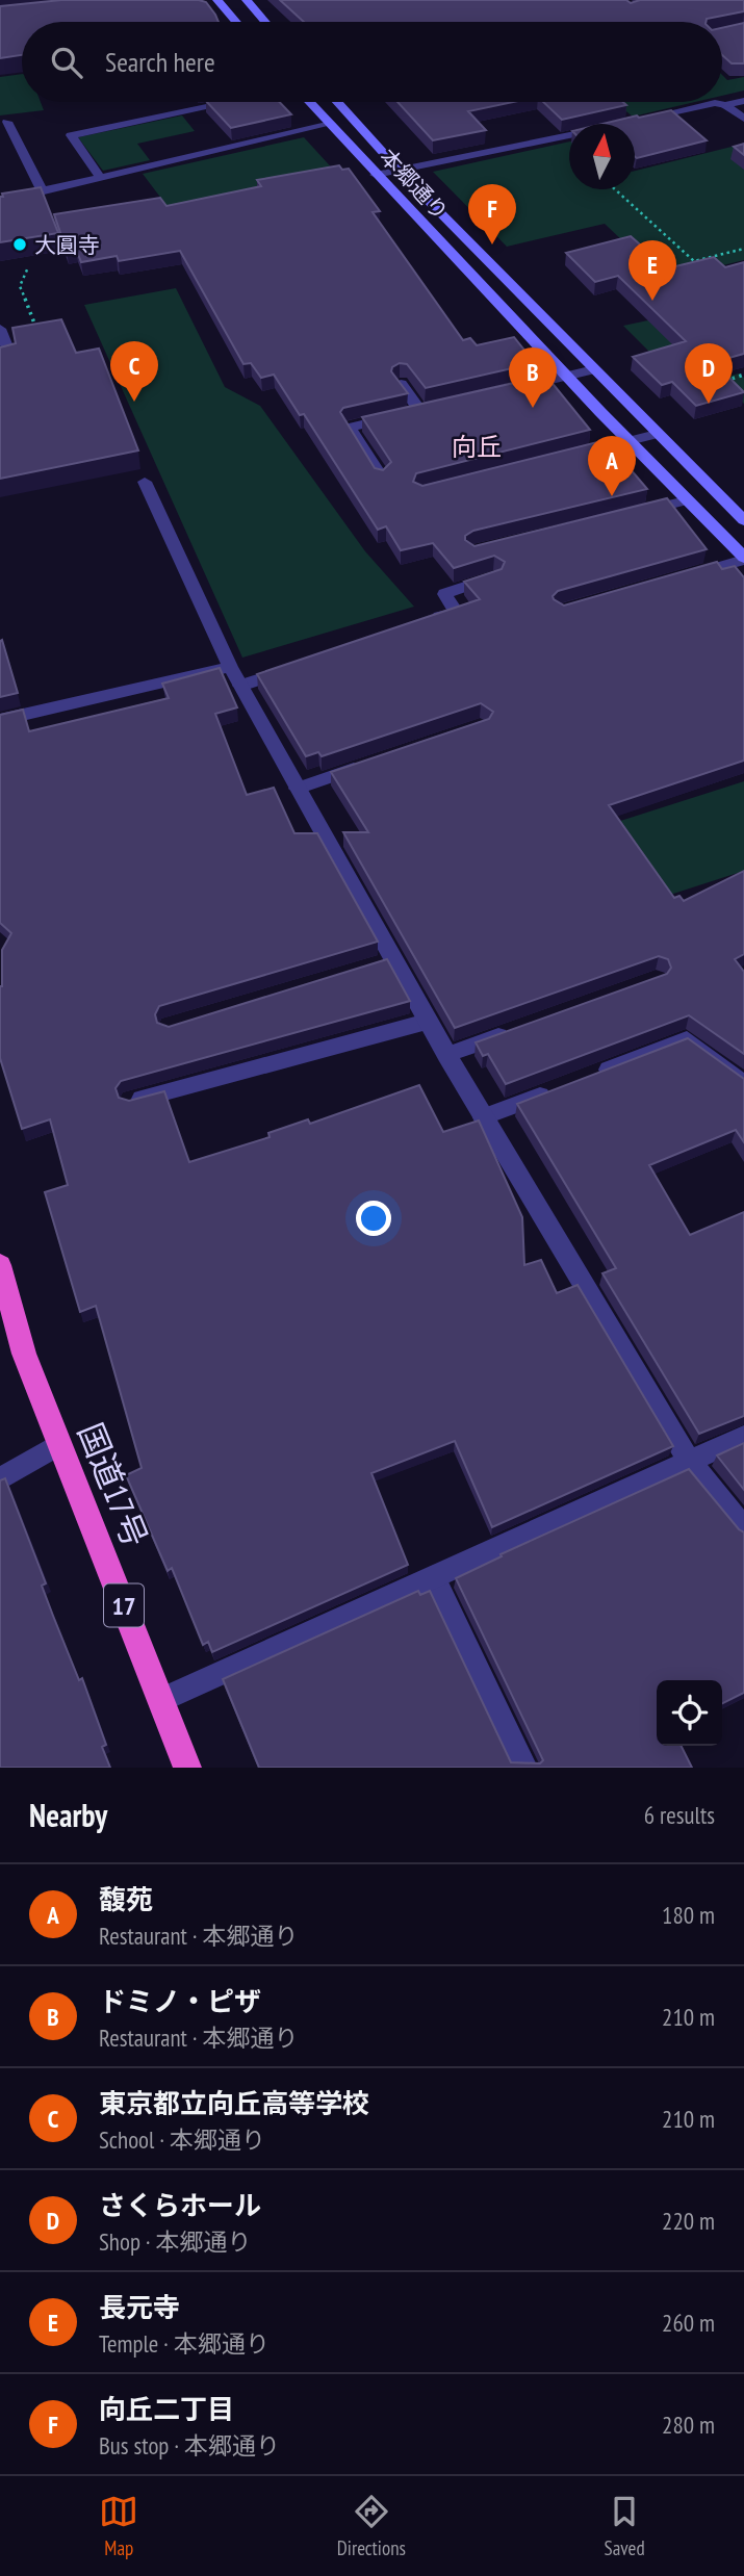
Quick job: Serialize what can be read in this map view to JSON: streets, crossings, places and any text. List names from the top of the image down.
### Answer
{
  "streets": {
    "highway": ["国道17号", "17"],
    "main road": ["本郷通り"]
  },
  "districts": ["向丘"],
  "places": ["大圓寺"],
  "north": "top",
  "page": {
    "search": "Search here",
    "pins": [
      "F",
      "E",
      "C",
      "D",
      "B",
      "A"
    ],
    "heading": ["Nearby", "6 results"],
    "list": [
      {
        "mark": "A",
        "name": "馥苑",
        "note": "Restaurant · 本郷通り",
        "value": "180 m"
      },
      {
        "mark": "B",
        "name": "ドミノ・ピザ",
        "note": "Restaurant · 本郷通り",
        "value": "210 m"
      },
      {
        "mark": "C",
        "name": "東京都立向丘高等学校",
        "note": "School · 本郷通り",
        "value": "210 m"
      },
      {
        "mark": "D",
        "name": "さくらホール",
        "note": "Shop · 本郷通り",
        "value": "220 m"
      },
      {
        "mark": "E",
        "name": "長元寺",
        "note": "Temple · 本郷通り",
        "value": "260 m"
      },
      {
        "mark": "F",
        "name": "向丘二丁目",
        "note": "Bus stop · 本郷通り",
        "value": "280 m"
      }
    ],
    "nav": ["Map", "Directions", "Saved"]
  }
}
